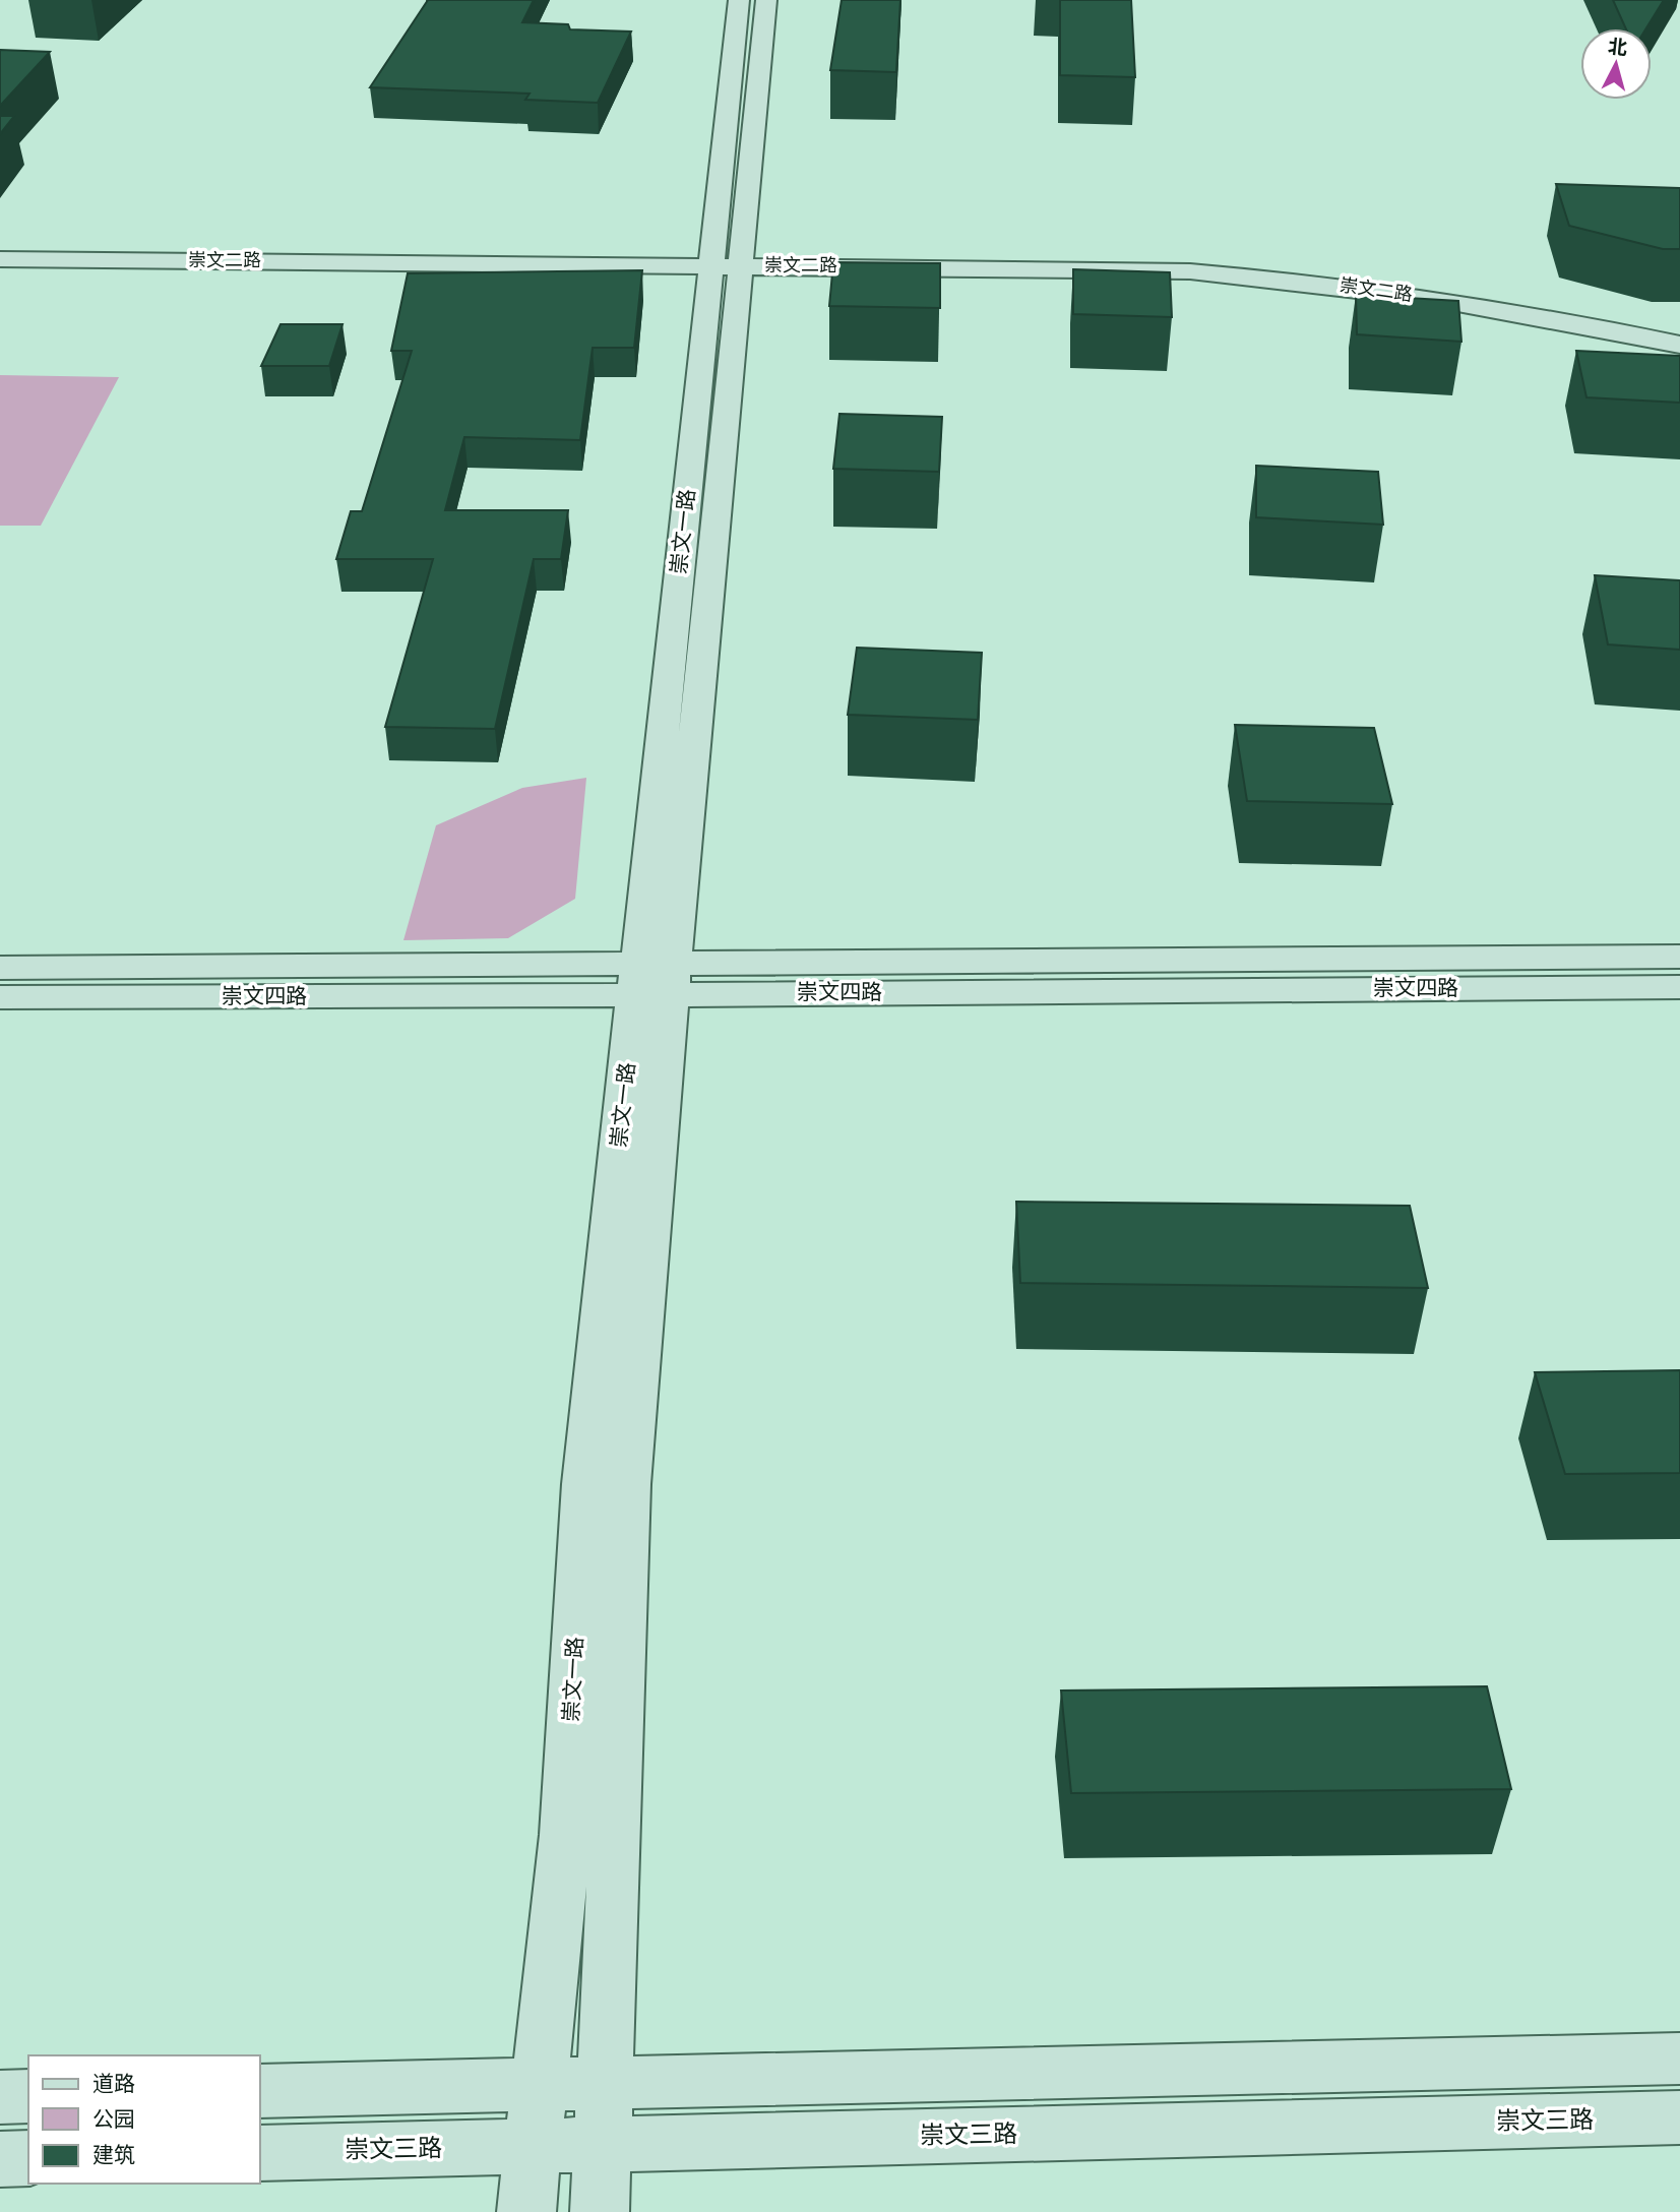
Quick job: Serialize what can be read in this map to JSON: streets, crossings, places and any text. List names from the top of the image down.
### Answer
{
  "streets": {
    "street": [
      "崇文二路",
      "崇文一路",
      "崇文四路",
      "崇文三路"
    ]
  },
  "crossings": [
    ["崇文二路", "崇文一路"],
    ["崇文一路", "崇文四路"],
    ["崇文一路", "崇文三路"]
  ],
  "legend": ["道路", "公园", "建筑"],
  "north": "top"
}
